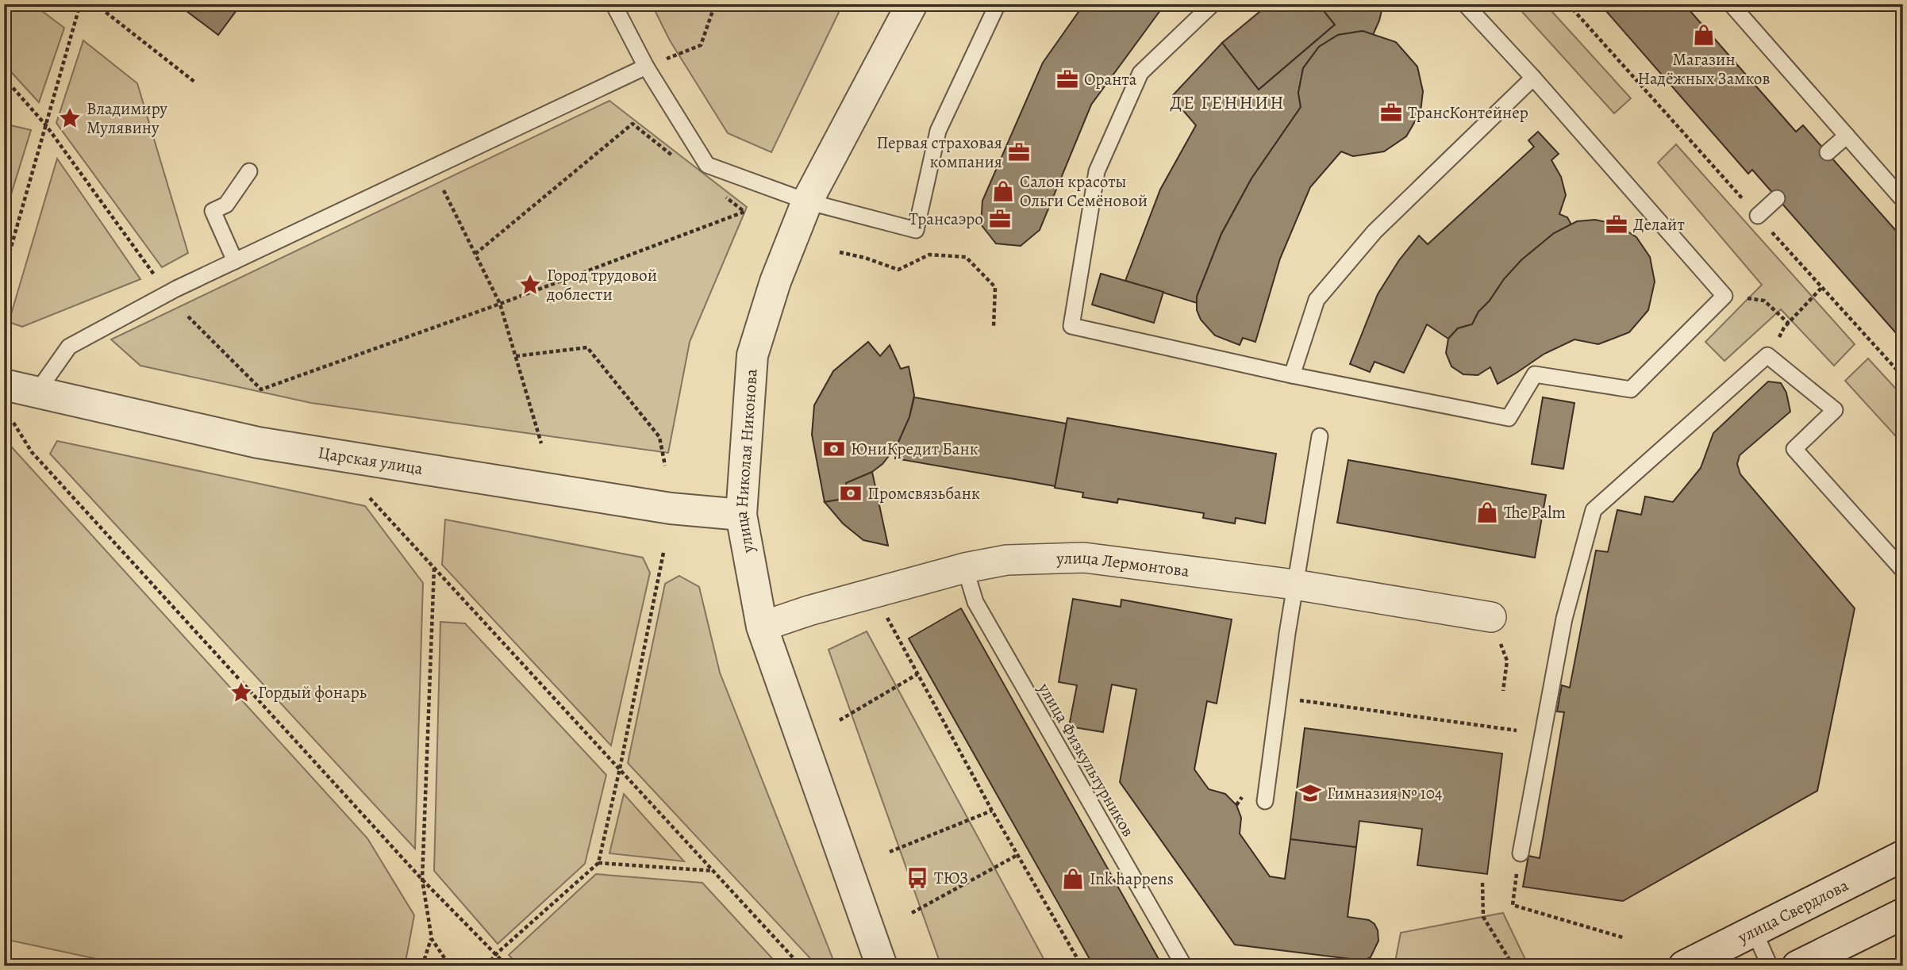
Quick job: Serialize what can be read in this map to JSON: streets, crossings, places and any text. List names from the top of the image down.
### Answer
{
  "streets": {
    "street": [
      "Царская улица",
      "улица Николая Никонова",
      "улица Лермонтова",
      "улица Свердлова"
    ],
    "lane": ["улица Физкультурников"]
  },
  "crossings": [
    ["Царская улица", "улица Николая Никонова"],
    ["улица Николая Никонова", "улица Лермонтова"],
    ["улица Лермонтова", "улица Физкультурников"]
  ],
  "districts": ["ДЕ ГЕННИН"],
  "places": {
    "shop": [
      "Магазин Надёжных Замков",
      "Салон красоты Ольги Семёновой",
      "The Palm",
      "Ink happens"
    ],
    "office": [
      "Оранта",
      "ТрансКонтейнер",
      "Первая страховая компания",
      "Трансаэро",
      "Делайт"
    ],
    "place": ["Владимиру Мулявину", "Город трудовой доблести", "Гордый фонарь"],
    "bank": ["ЮниКредит Банк", "Промсвязьбанк"],
    "school or university": ["Гимназия № 104"],
    "bus stop": ["ТЮЗ"]
  }
}
